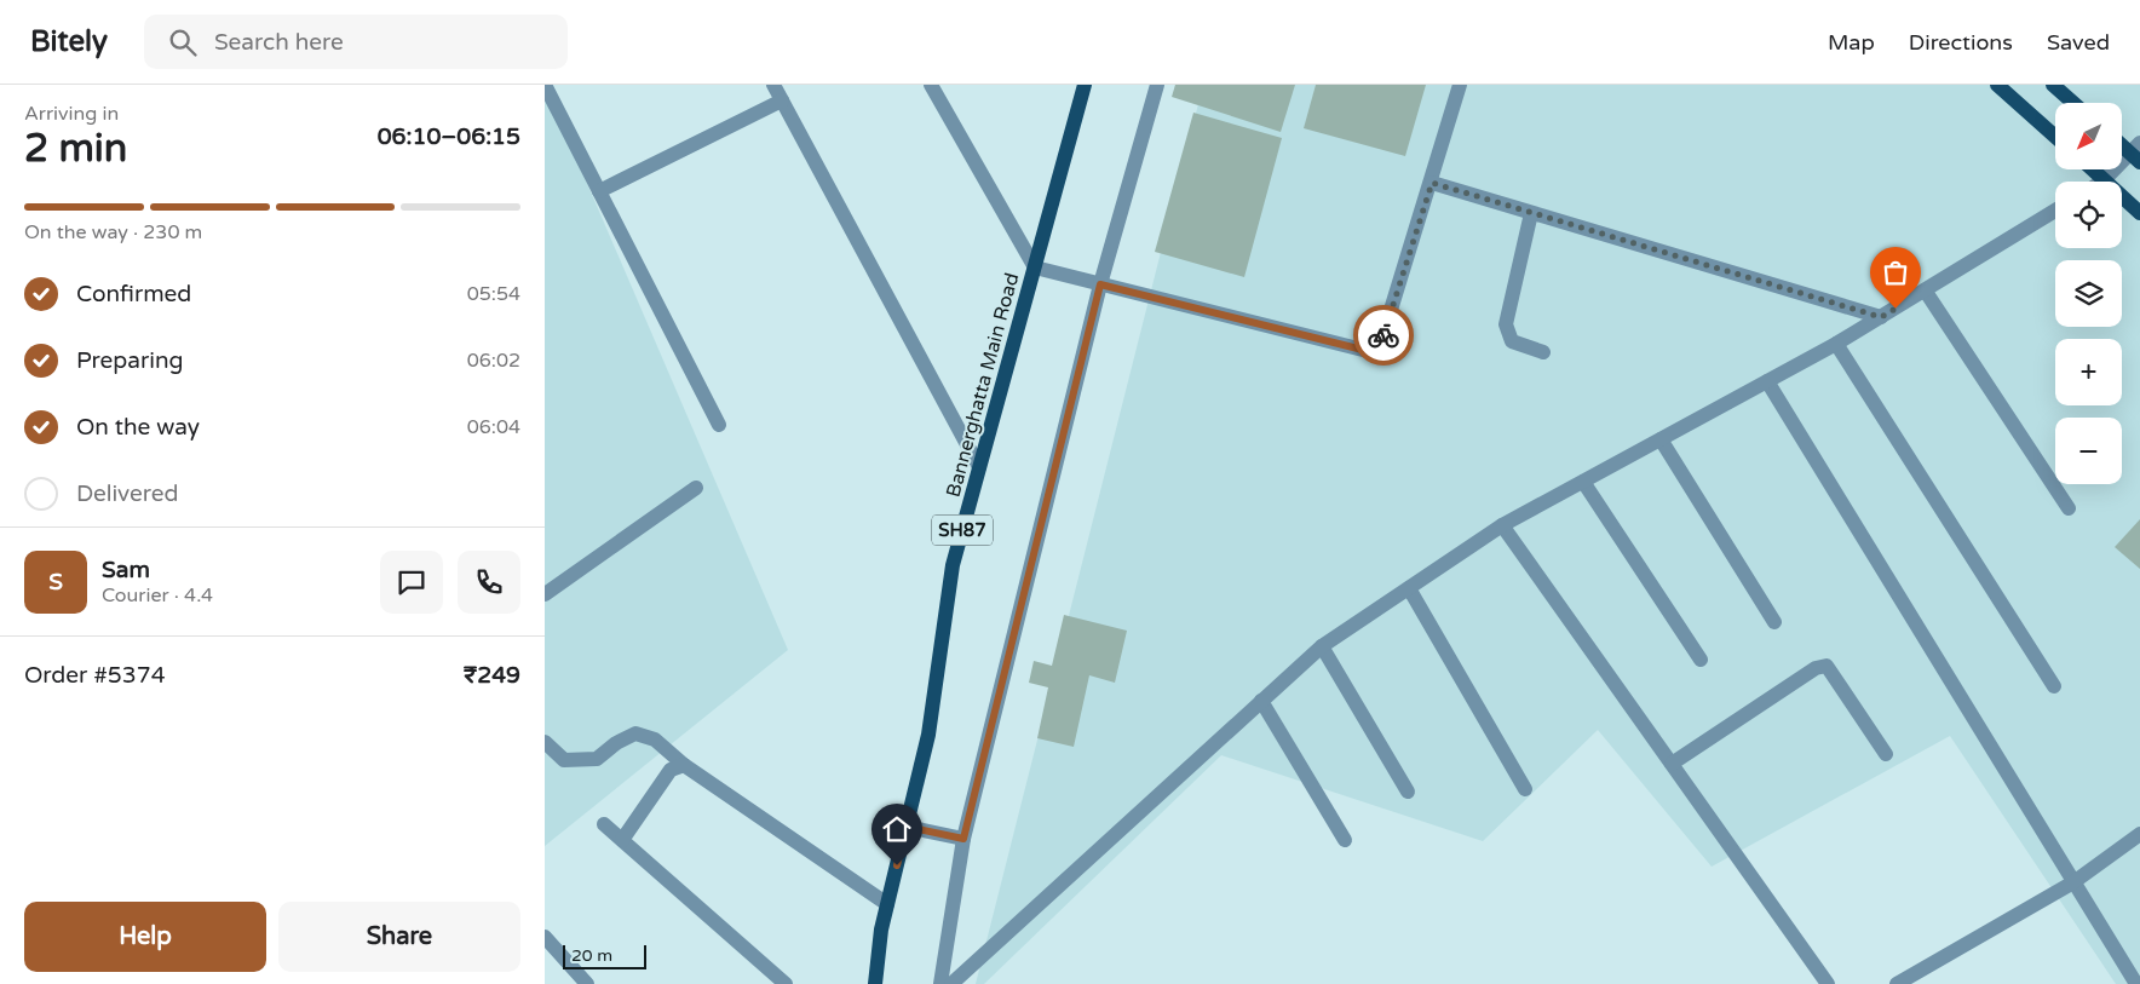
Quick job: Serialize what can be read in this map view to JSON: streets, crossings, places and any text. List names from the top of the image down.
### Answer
{
  "streets": {
    "main road": ["Bannerghatta Main Road", "SH87"]
  },
  "scale_bar": "20 m",
  "north": "bottom left",
  "page": {
    "header": "Bitely",
    "search": "Search here",
    "nav": ["Map", "Directions", "Saved"],
    "heading": ["2 min", "Arriving in", "06:10–06:15"],
    "panel": [
      "Sam",
      "Courier · 4.4",
      "Order #5374",
      "₹249"
    ],
    "map_buttons": ["+", "−"],
    "bar": "On the way · 230 m",
    "list": [
      ["Confirmed", "05:54"],
      ["Preparing", "06:02"],
      ["On the way", "06:04"],
      "Delivered"
    ],
    "round": "S",
    "buttons": ["Help", "Share"],
    "scale": "20 m"
  }
}
